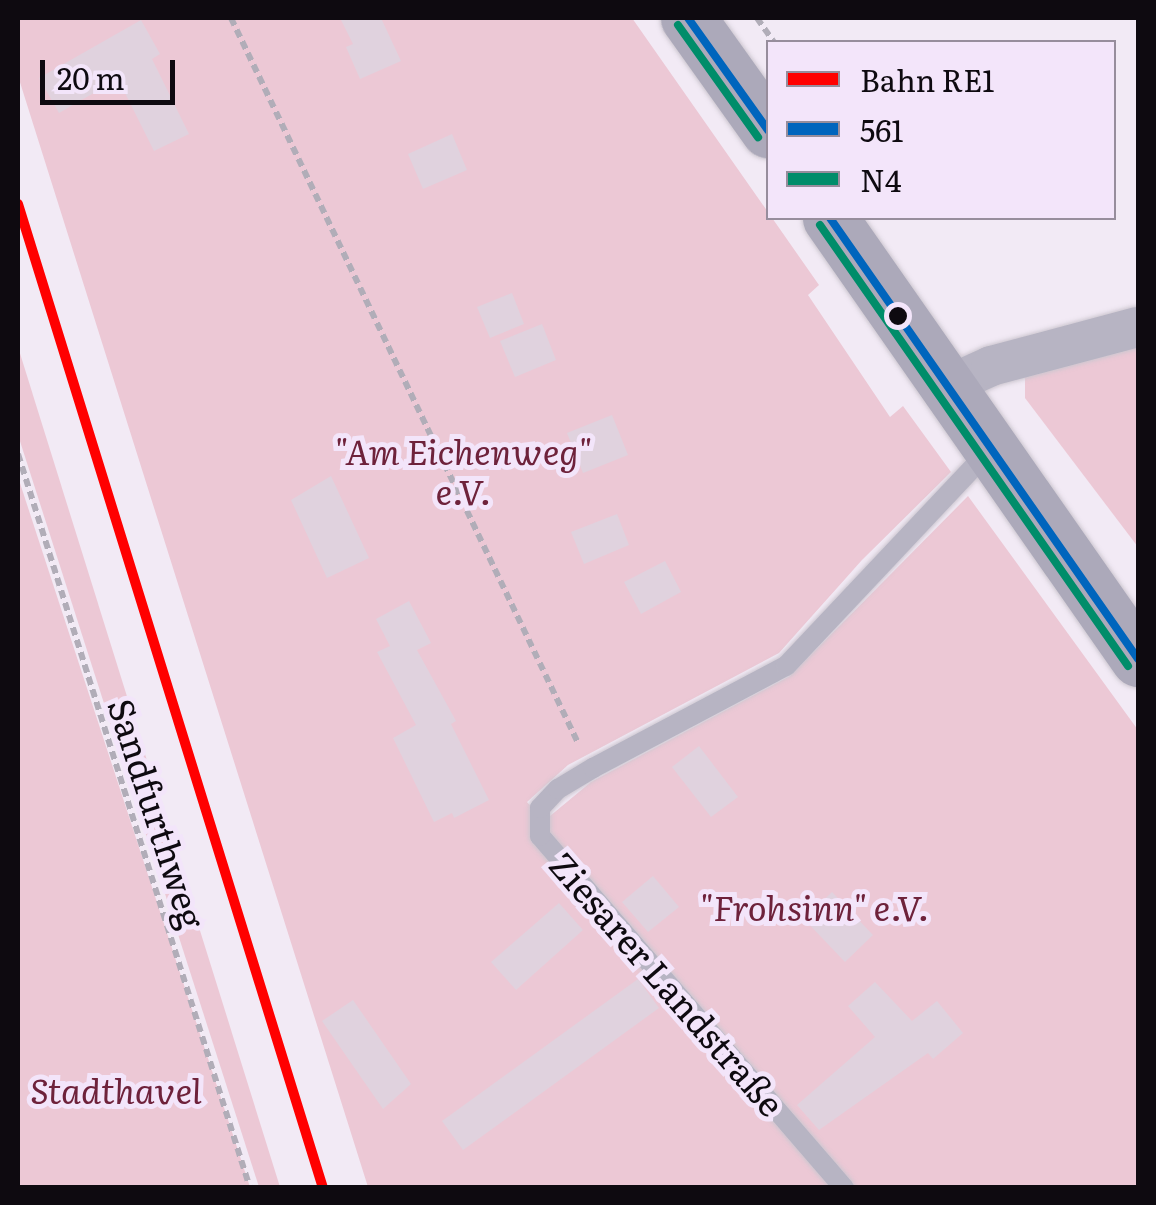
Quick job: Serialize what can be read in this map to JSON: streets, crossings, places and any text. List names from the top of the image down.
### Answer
{
  "streets": {
    "lane": ["Ziesarer Landstraße"],
    "path": ["Sandfurthweg"]
  },
  "parks": ["\"Am Eichenweg\" e.V.", "\"Frohsinn\" e.V.", "Stadthavel"],
  "lines": ["transit line 561", "transit line N4", "rail line RE1"],
  "legend": ["Bahn RE1", "561", "N4"],
  "scale_bar": "20 m"
}
